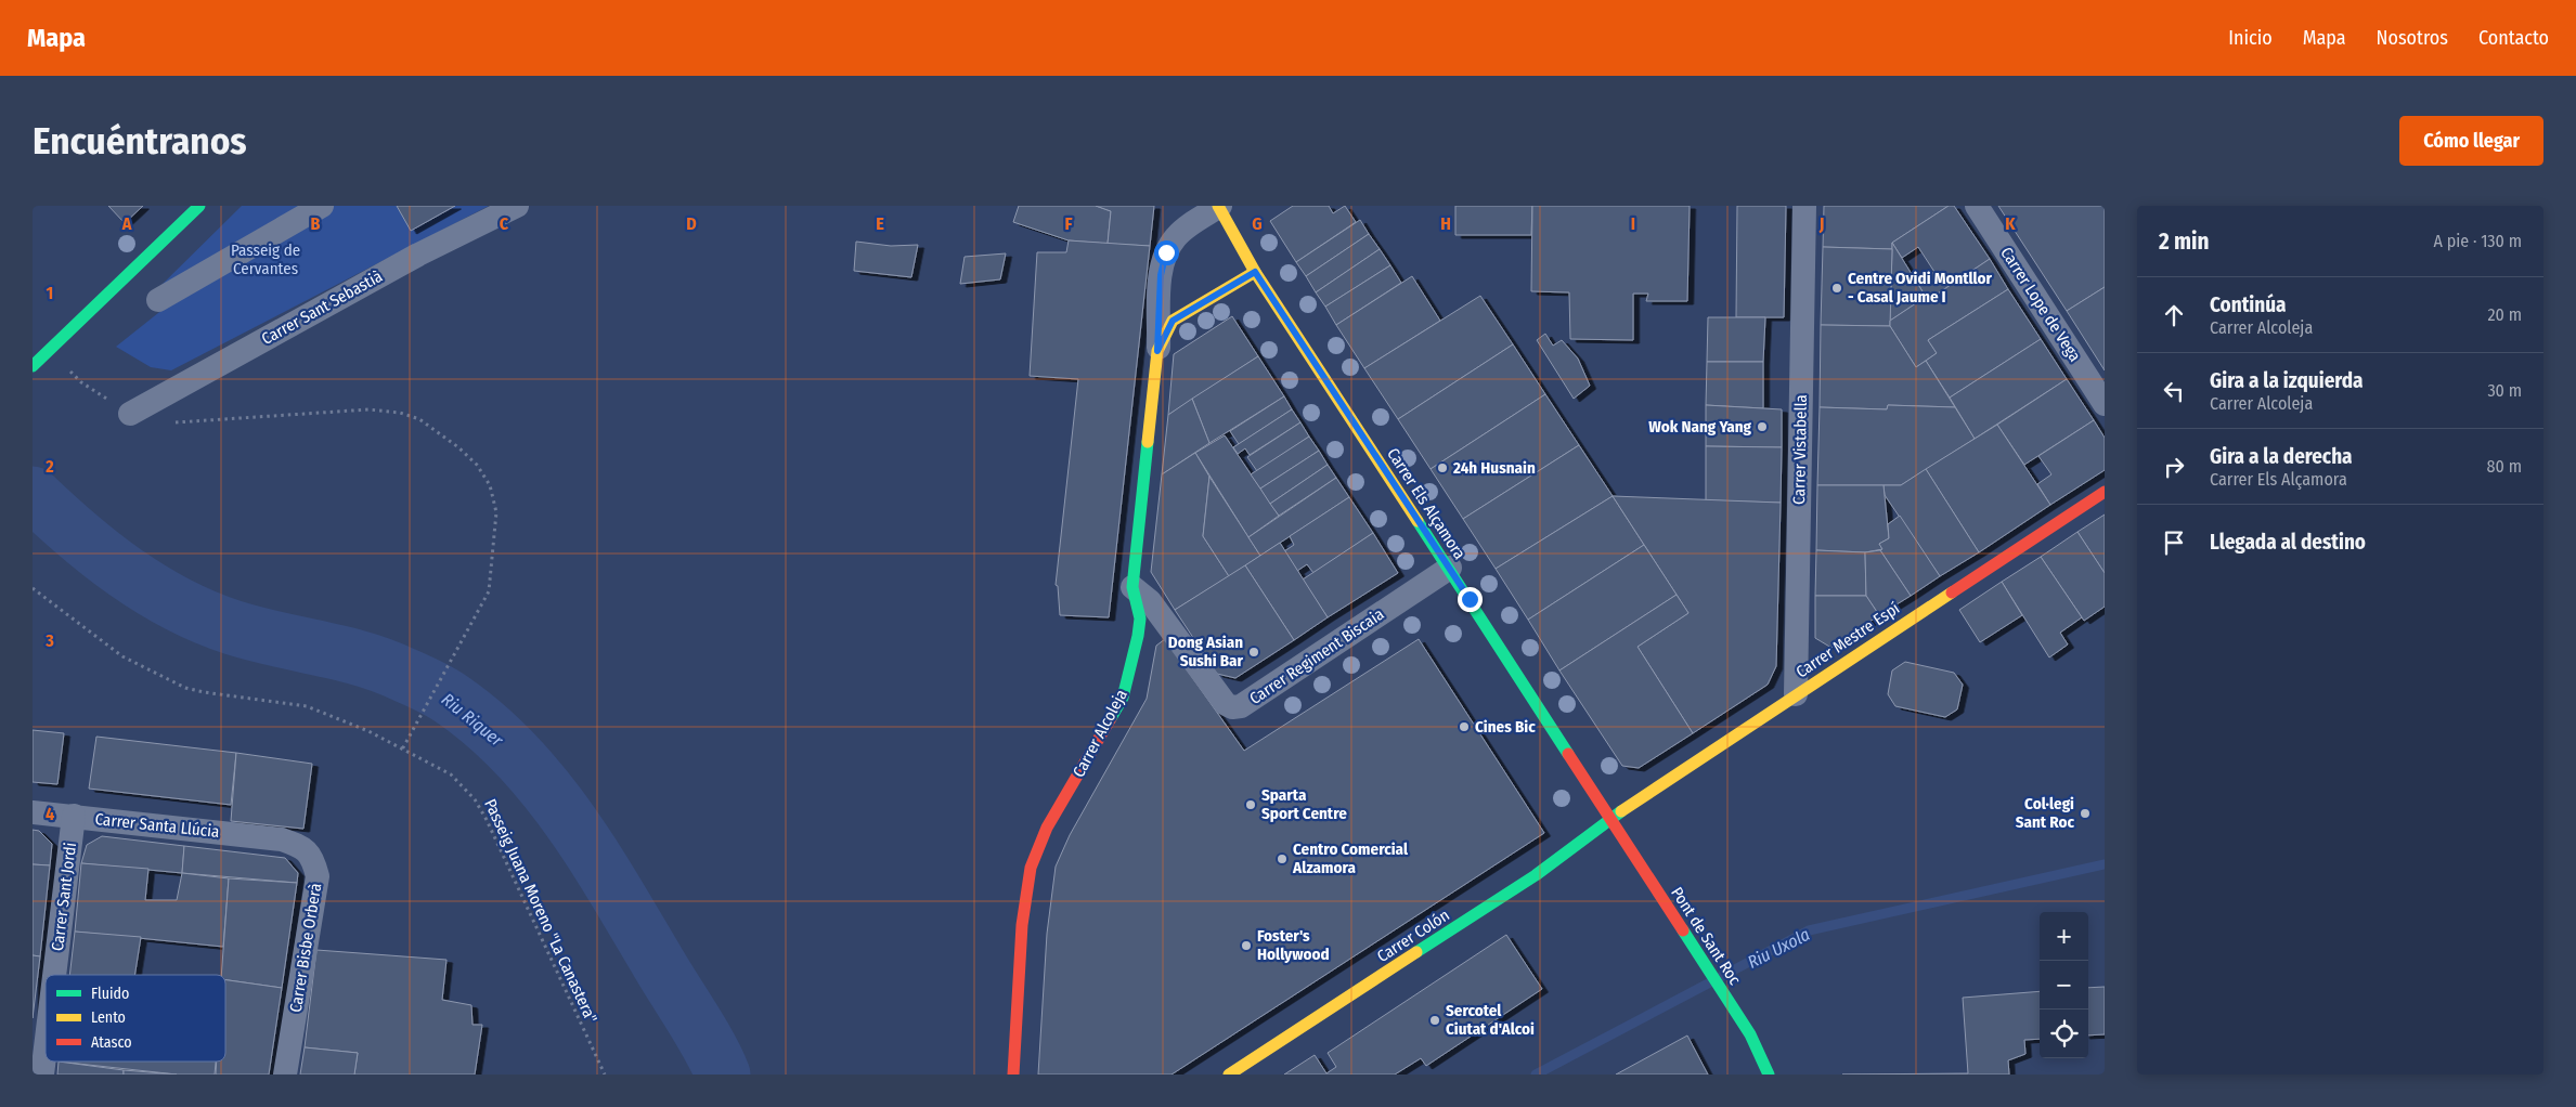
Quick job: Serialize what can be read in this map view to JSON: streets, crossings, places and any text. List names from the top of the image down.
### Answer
{
  "streets": {
    "street": [
      "Carrer Lope de Vega",
      "Carrer Sant Sebastià",
      "Carrer Vistabella",
      "Carrer Els Alçamora",
      "Carrer Mestre Espí",
      "Carrer Regiment Biscaia",
      "Carrer Alcoleja",
      "Carrer Santa Llúcia",
      "Carrer Sant Jordi",
      "Carrer Colón",
      "Pont de Sant Roc",
      "Carrer Bisbe Orberà"
    ],
    "path": ["Passeig Juana Moreno \"La Canastera\""]
  },
  "crossings": [
    ["Carrer Vistabella", "Carrer Mestre Espí"],
    ["Carrer Els Alçamora", "Carrer Mestre Espí"],
    ["Carrer Els Alçamora", "Carrer Regiment Biscaia"],
    ["Carrer Els Alçamora", "Carrer Alcoleja"],
    ["Carrer Els Alçamora", "Carrer Colón"],
    ["Carrer Els Alçamora", "Pont de Sant Roc"],
    ["Carrer Mestre Espí", "Carrer Colón"],
    ["Carrer Mestre Espí", "Pont de Sant Roc"],
    ["Carrer Regiment Biscaia", "Carrer Alcoleja"],
    ["Carrer Santa Llúcia", "Carrer Sant Jordi"],
    ["Carrer Santa Llúcia", "Carrer Bisbe Orberà"],
    ["Carrer Colón", "Pont de Sant Roc"]
  ],
  "water": ["Riu Riquer", "Riu Uxola"],
  "parks": ["Passeig de Cervantes"],
  "places": [
    "Centre Ovidi Montllor - Casal Jaume I",
    "Wok Nang Yang",
    "24h Husnain",
    "Dong Asian Sushi Bar",
    "Cines Bic",
    "Sparta Sport Centre",
    "Col·legi Sant Roc",
    "Centro Comercial Alzamora",
    "Foster's Hollywood",
    "Sercotel Ciutat d'Alcoi"
  ],
  "legend": ["Fluido", "Lento", "Atasco"],
  "page": {
    "header": "Mapa",
    "nav": [
      "Inicio",
      "Mapa",
      "Nosotros",
      "Contacto"
    ],
    "buttons": "Cómo llegar",
    "title": "Encuéntranos",
    "heading": ["2 min", "A pie · 130 m"],
    "list": [
      ["Continúa", "Carrer Alcoleja", "20 m"],
      ["Gira a la izquierda", "Carrer Alcoleja", "30 m"],
      ["Gira a la derecha", "Carrer Els Alçamora", "80 m"],
      "Llegada al destino"
    ],
    "map_buttons": ["+", "−"]
  },
  "grid": {
    "columns": [
      "A",
      "B",
      "C",
      "D",
      "E",
      "F",
      "G",
      "H",
      "I",
      "J",
      "K"
    ],
    "rows": [
      "1",
      "2",
      "3",
      "4"
    ]
  }
}
